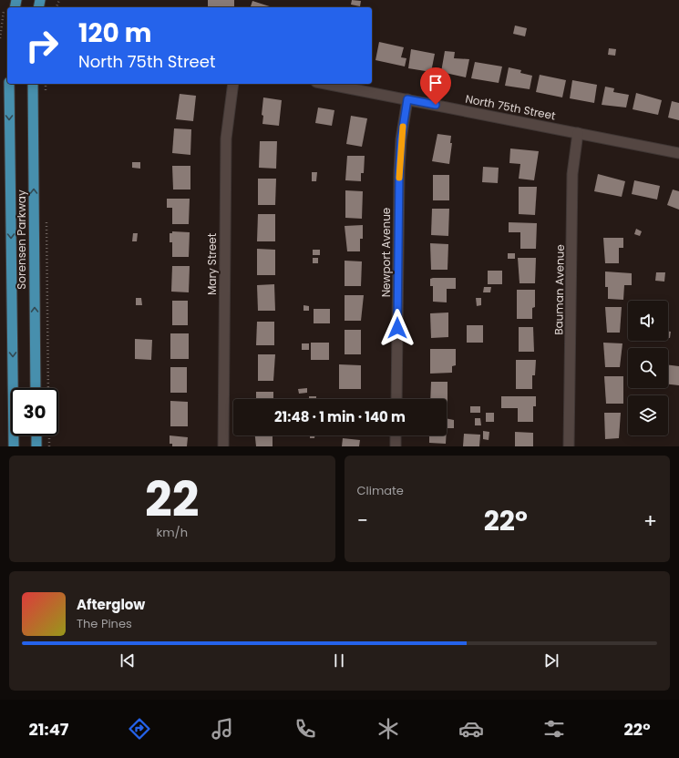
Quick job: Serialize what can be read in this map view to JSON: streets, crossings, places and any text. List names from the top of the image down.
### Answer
{
  "streets": {
    "main road": ["Sorensen Parkway"],
    "street": [
      "North 75th Street",
      "Newport Avenue",
      "Mary Street",
      "Bauman Avenue"
    ]
  },
  "crossings": [
    ["North 75th Street", "Newport Avenue"],
    ["North 75th Street", "Bauman Avenue"]
  ],
  "page": {
    "turn": ["120 m", "North 75th Street"],
    "limit": "30",
    "trip": "21:48 · 1 min · 140 m",
    "tile": [
      ["22", "km/h"],
      "Climate"
    ],
    "heat": ["−", "22°", "+"],
    "song": ["Afterglow", "The Pines"],
    "tabs": ["21:47", "22°"]
  }
}
